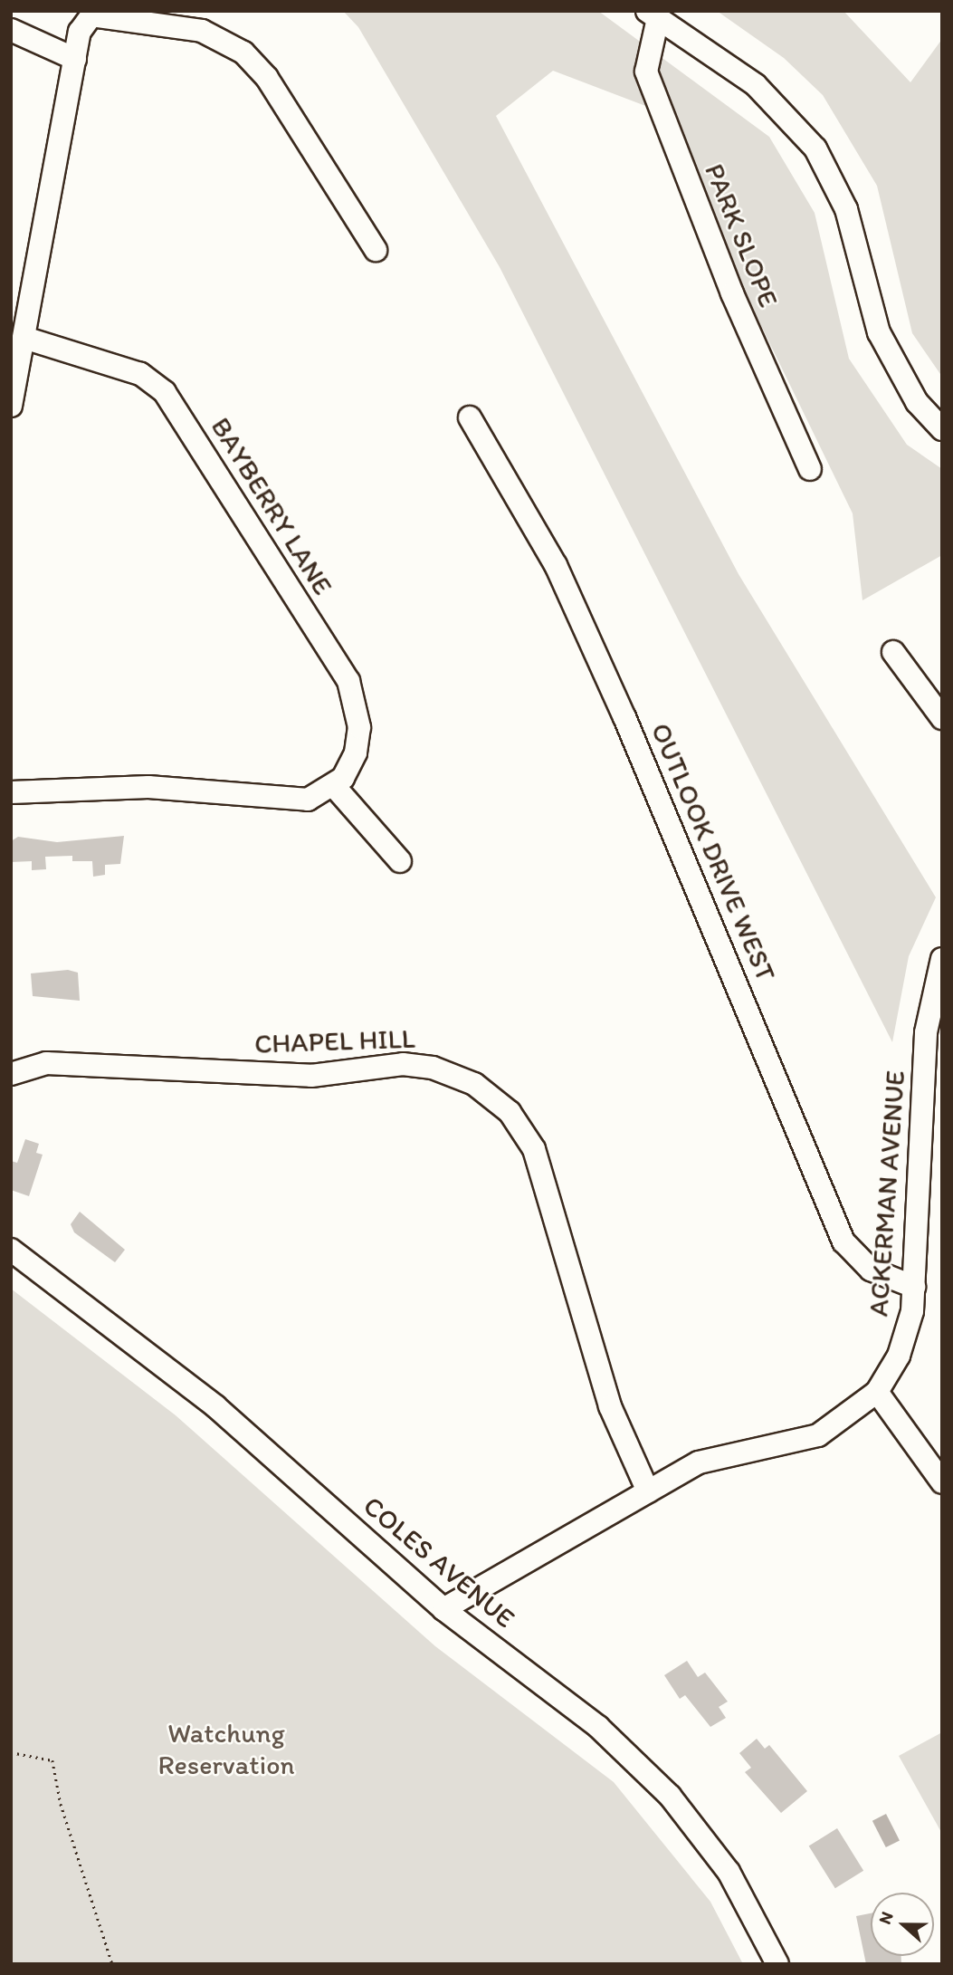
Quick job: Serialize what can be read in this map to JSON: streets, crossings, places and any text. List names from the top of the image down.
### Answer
{
  "streets": {
    "street": [
      "PARK SLOPE",
      "BAYBERRY LANE",
      "OUTLOOK DRIVE WEST",
      "CHAPEL HILL",
      "ACKERMAN AVENUE",
      "COLES AVENUE"
    ]
  },
  "crossings": [
    ["OUTLOOK DRIVE WEST", "ACKERMAN AVENUE"],
    ["CHAPEL HILL", "ACKERMAN AVENUE"],
    ["ACKERMAN AVENUE", "COLES AVENUE"]
  ],
  "parks": ["Watchung Reservation"],
  "north": "left"
}
